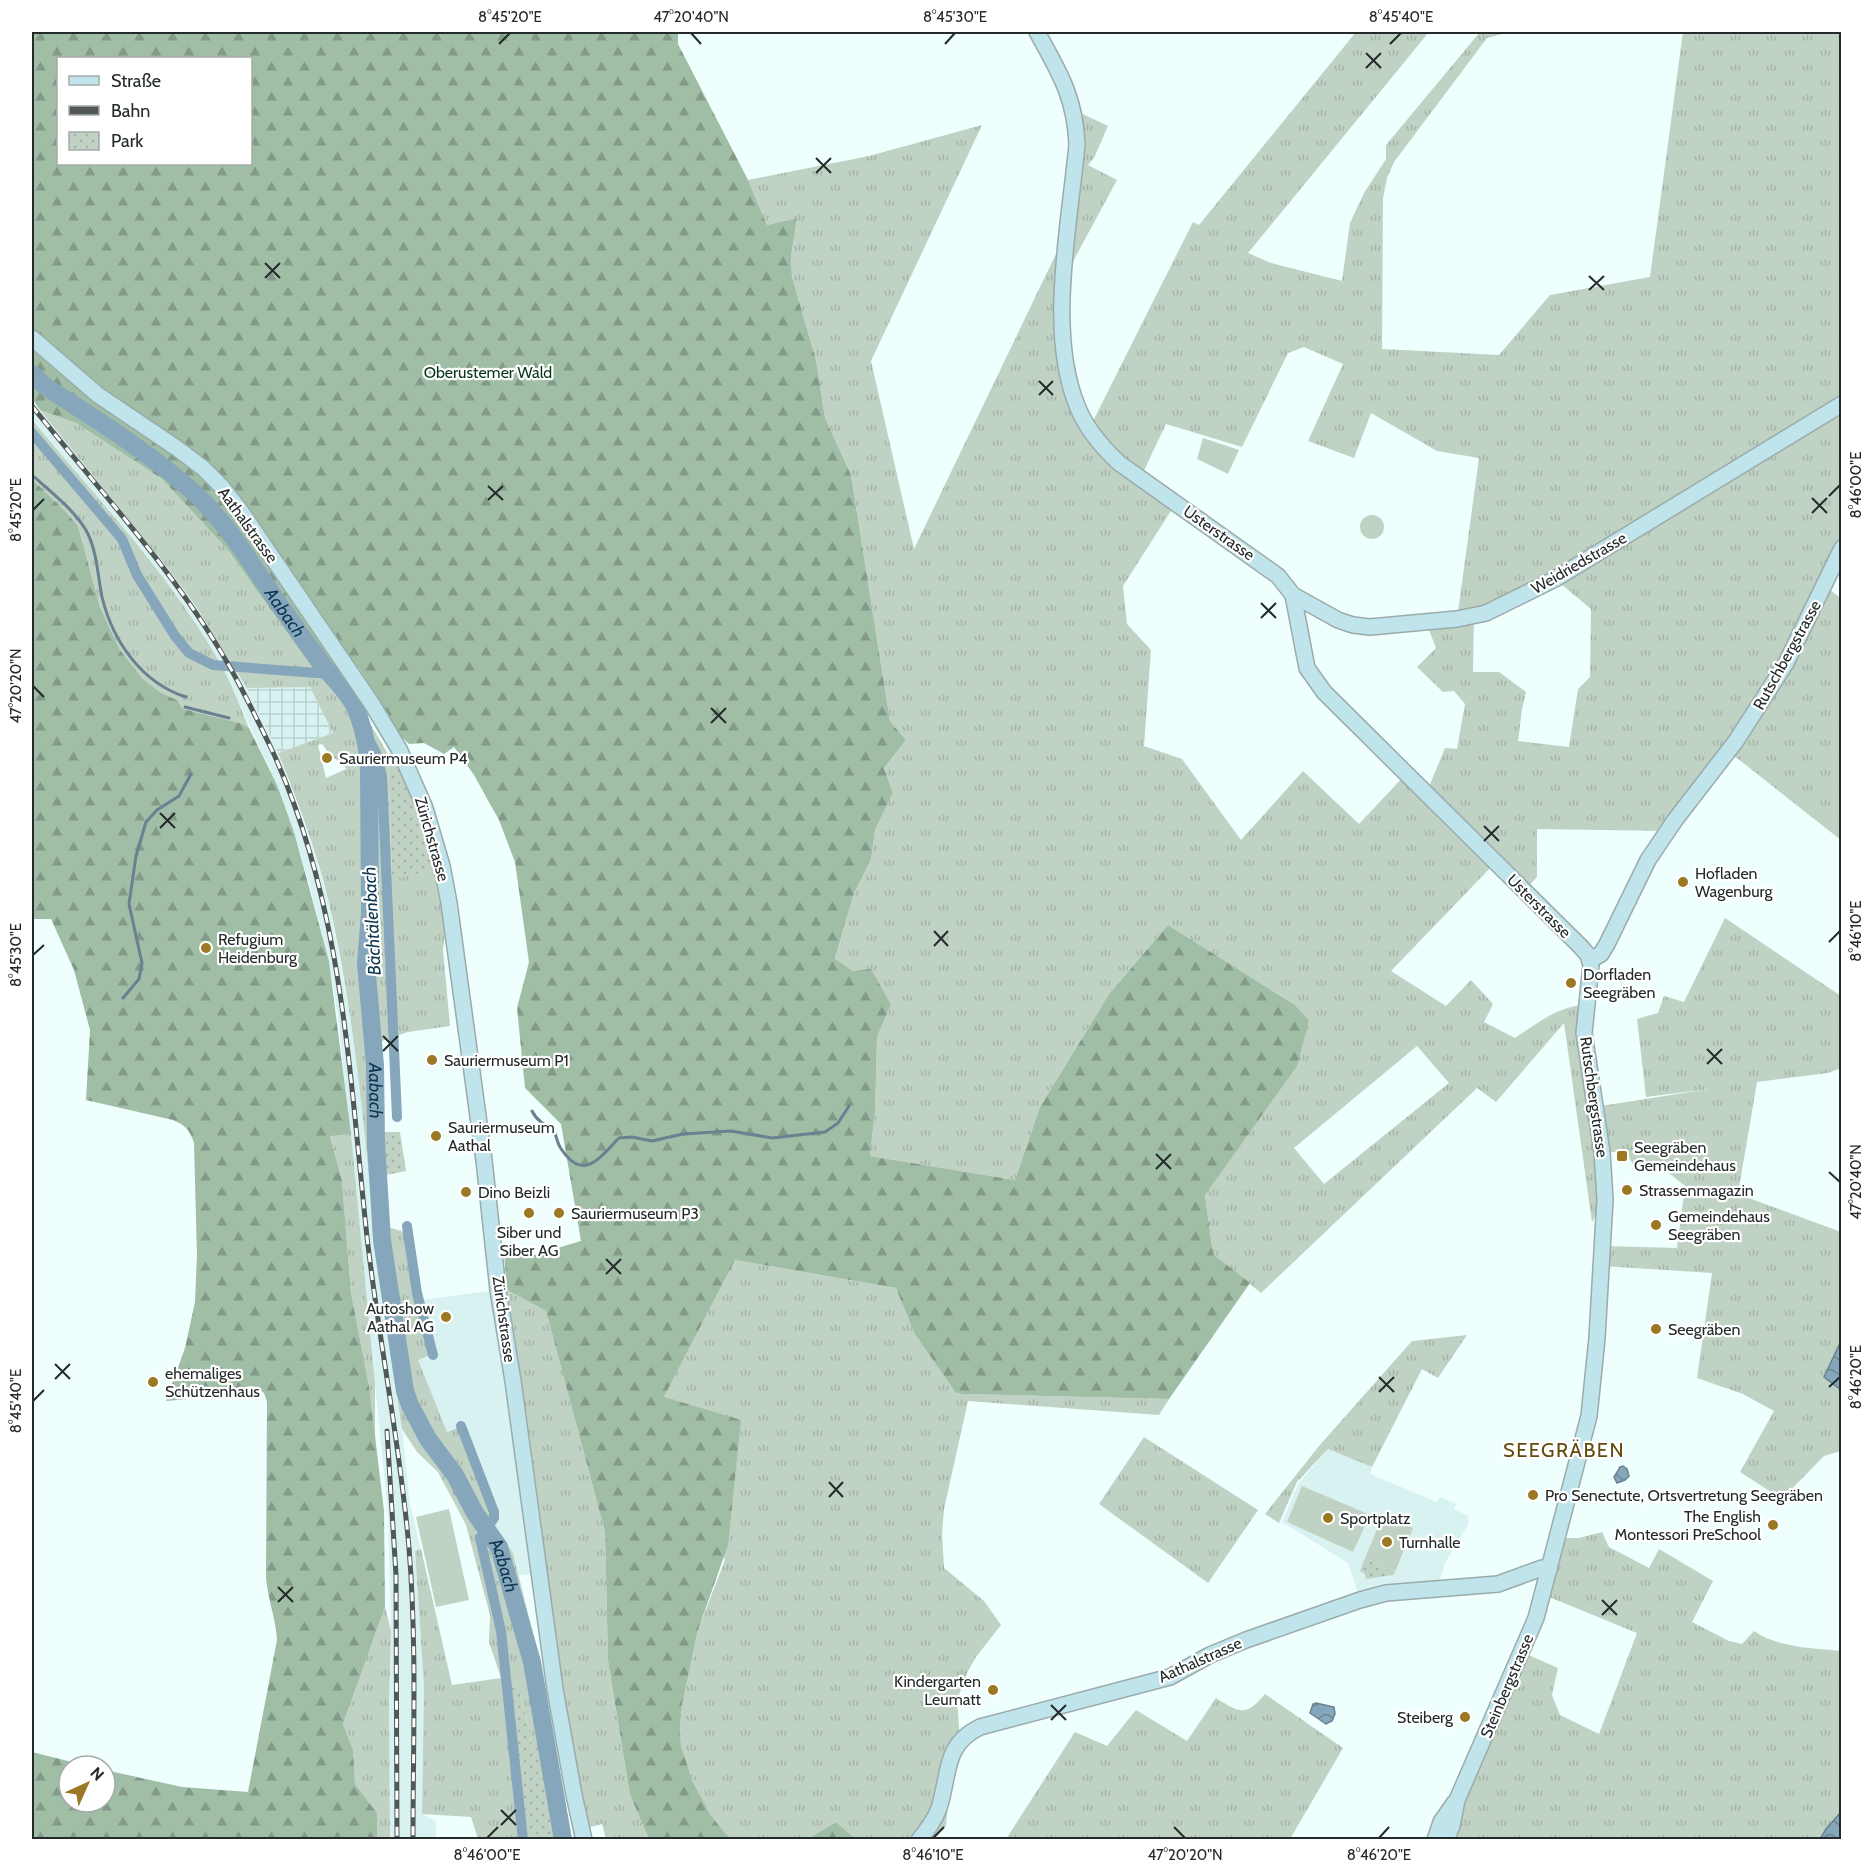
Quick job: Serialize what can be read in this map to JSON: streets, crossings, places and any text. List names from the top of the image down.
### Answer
{
  "streets": {
    "street": [
      "Aathalstrasse",
      "Usterstrasse",
      "Weidriedstrasse",
      "Rutschbergstrasse",
      "Zürichstrasse",
      "Steinbergstrasse"
    ]
  },
  "crossings": [
    ["Aathalstrasse", "Rutschbergstrasse"],
    ["Aathalstrasse", "Zürichstrasse"],
    ["Aathalstrasse", "Steinbergstrasse"],
    ["Usterstrasse", "Weidriedstrasse"],
    ["Usterstrasse", "Rutschbergstrasse"],
    ["Rutschbergstrasse", "Steinbergstrasse"]
  ],
  "districts": ["SEEGRÄBEN"],
  "water": ["Aabach", "Bächtälenbach"],
  "parks": ["Oberustemer Wald"],
  "places": {
    "other": [
      "Sauriermuseum P4",
      "Hofladen Wagenburg",
      "Refugium Heidenburg",
      "Dorfladen Seegräben",
      "Sauriermuseum P1",
      "Sauriermuseum Aathal",
      "Strassenmagazin",
      "Dino Beizli",
      "Siber und Siber AG",
      "Sauriermuseum P3",
      "Gemeindehaus Seegräben",
      "Autoshow Aathal AG",
      "Seegräben",
      "ehemaliges Schützenhaus",
      "Pro Senectute, Ortsvertretung Seegräben",
      "Sportplatz",
      "The English Montessori PreSchool",
      "Turnhalle",
      "Kindergarten Leumatt",
      "Steiberg"
    ],
    "transit": ["Seegräben Gemeindehaus"]
  },
  "legend": ["Straße", "Bahn", "Park"],
  "north": "top right",
  "coordinates": [
    "8°45'20\"E",
    "47°20'40\"N",
    "8°45'30\"E",
    "8°45'40\"E",
    "8°46'00\"E",
    "47°20'20\"N",
    "8°46'10\"E",
    "8°46'20\"E"
  ]
}
